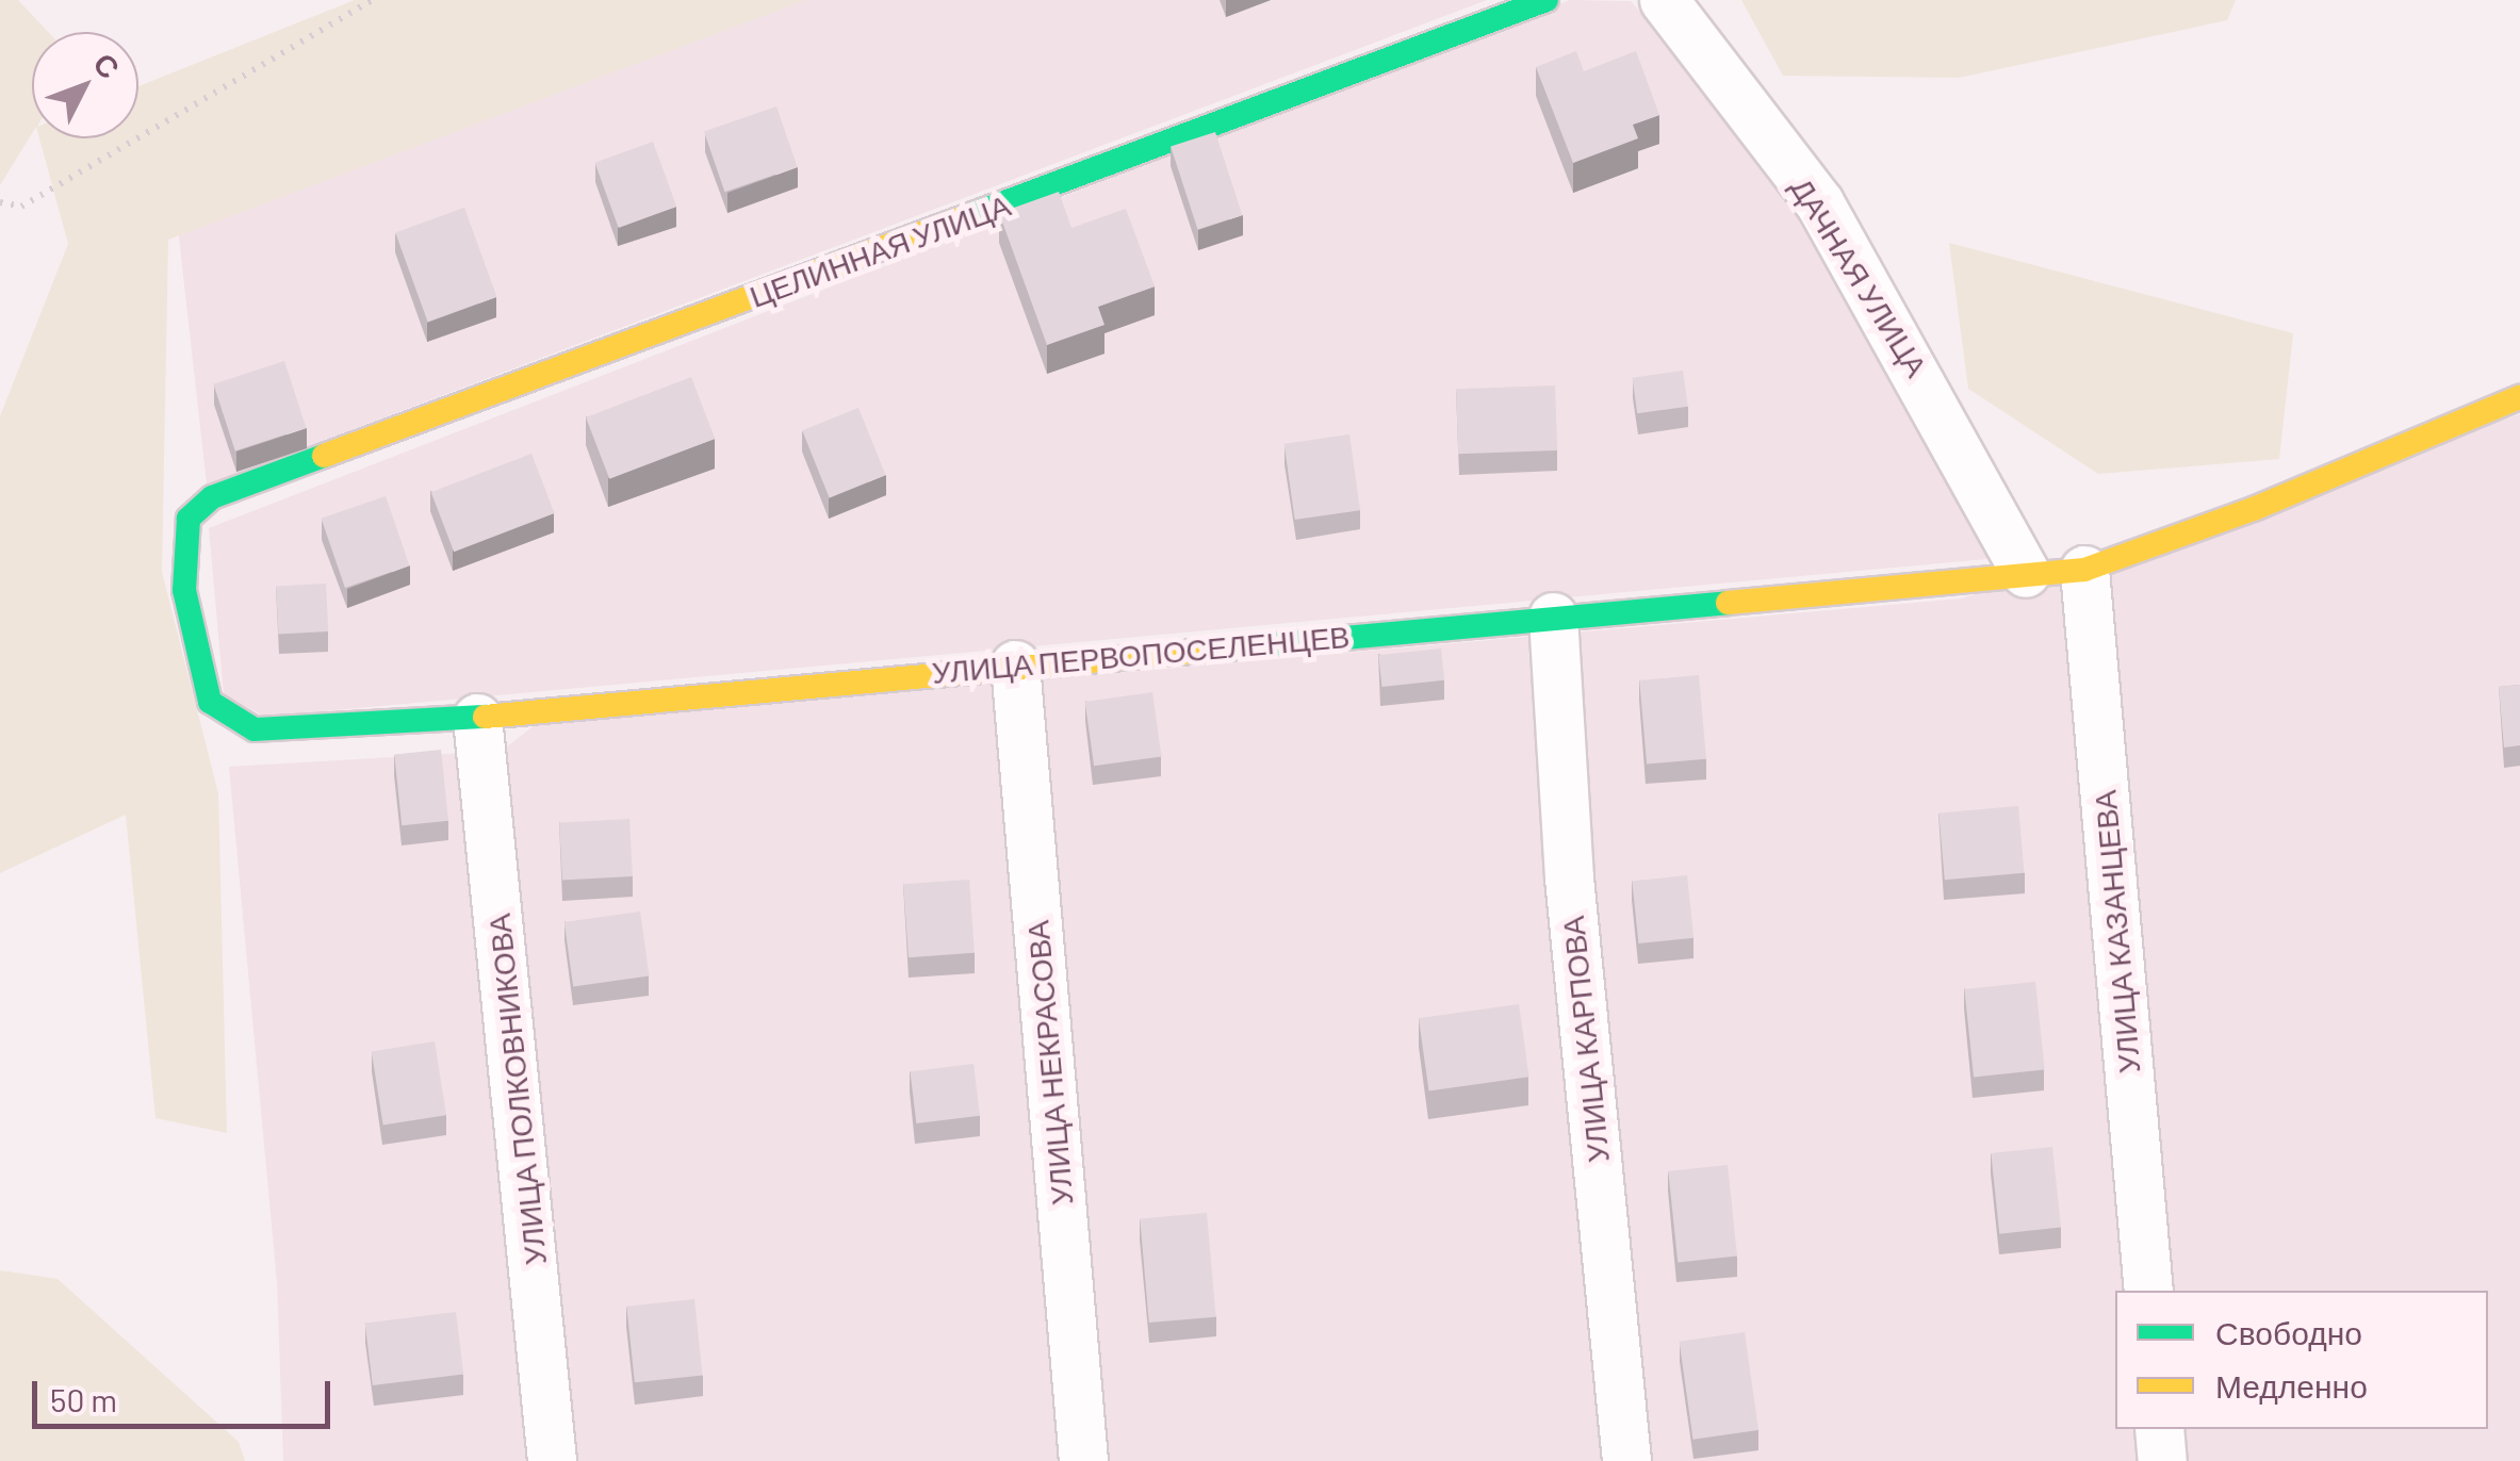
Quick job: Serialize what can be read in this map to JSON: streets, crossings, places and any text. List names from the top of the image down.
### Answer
{
  "streets": {
    "street": [
      "ЦЕЛИННАЯ УЛИЦА",
      "ДАЧНАЯ УЛИЦА",
      "УЛИЦА ПЕРВОПОСЕЛЕНЦЕВ",
      "УЛИЦА КАЗАНЦЕВА",
      "УЛИЦА КАРПОВА",
      "УЛИЦА НЕКРАСОВА",
      "УЛИЦА ПОЛКОВНИКОВА"
    ]
  },
  "crossings": [
    ["ЦЕЛИННАЯ УЛИЦА", "УЛИЦА ПЕРВОПОСЕЛЕНЦЕВ"],
    ["ДАЧНАЯ УЛИЦА", "УЛИЦА ПЕРВОПОСЕЛЕНЦЕВ"],
    ["УЛИЦА ПЕРВОПОСЕЛЕНЦЕВ", "УЛИЦА КАЗАНЦЕВА"],
    ["УЛИЦА ПЕРВОПОСЕЛЕНЦЕВ", "УЛИЦА КАРПОВА"],
    ["УЛИЦА ПЕРВОПОСЕЛЕНЦЕВ", "УЛИЦА НЕКРАСОВА"],
    ["УЛИЦА ПЕРВОПОСЕЛЕНЦЕВ", "УЛИЦА ПОЛКОВНИКОВА"]
  ],
  "legend": ["Свободно", "Медленно"],
  "scale_bar": "50 m",
  "north": "top right"
}
